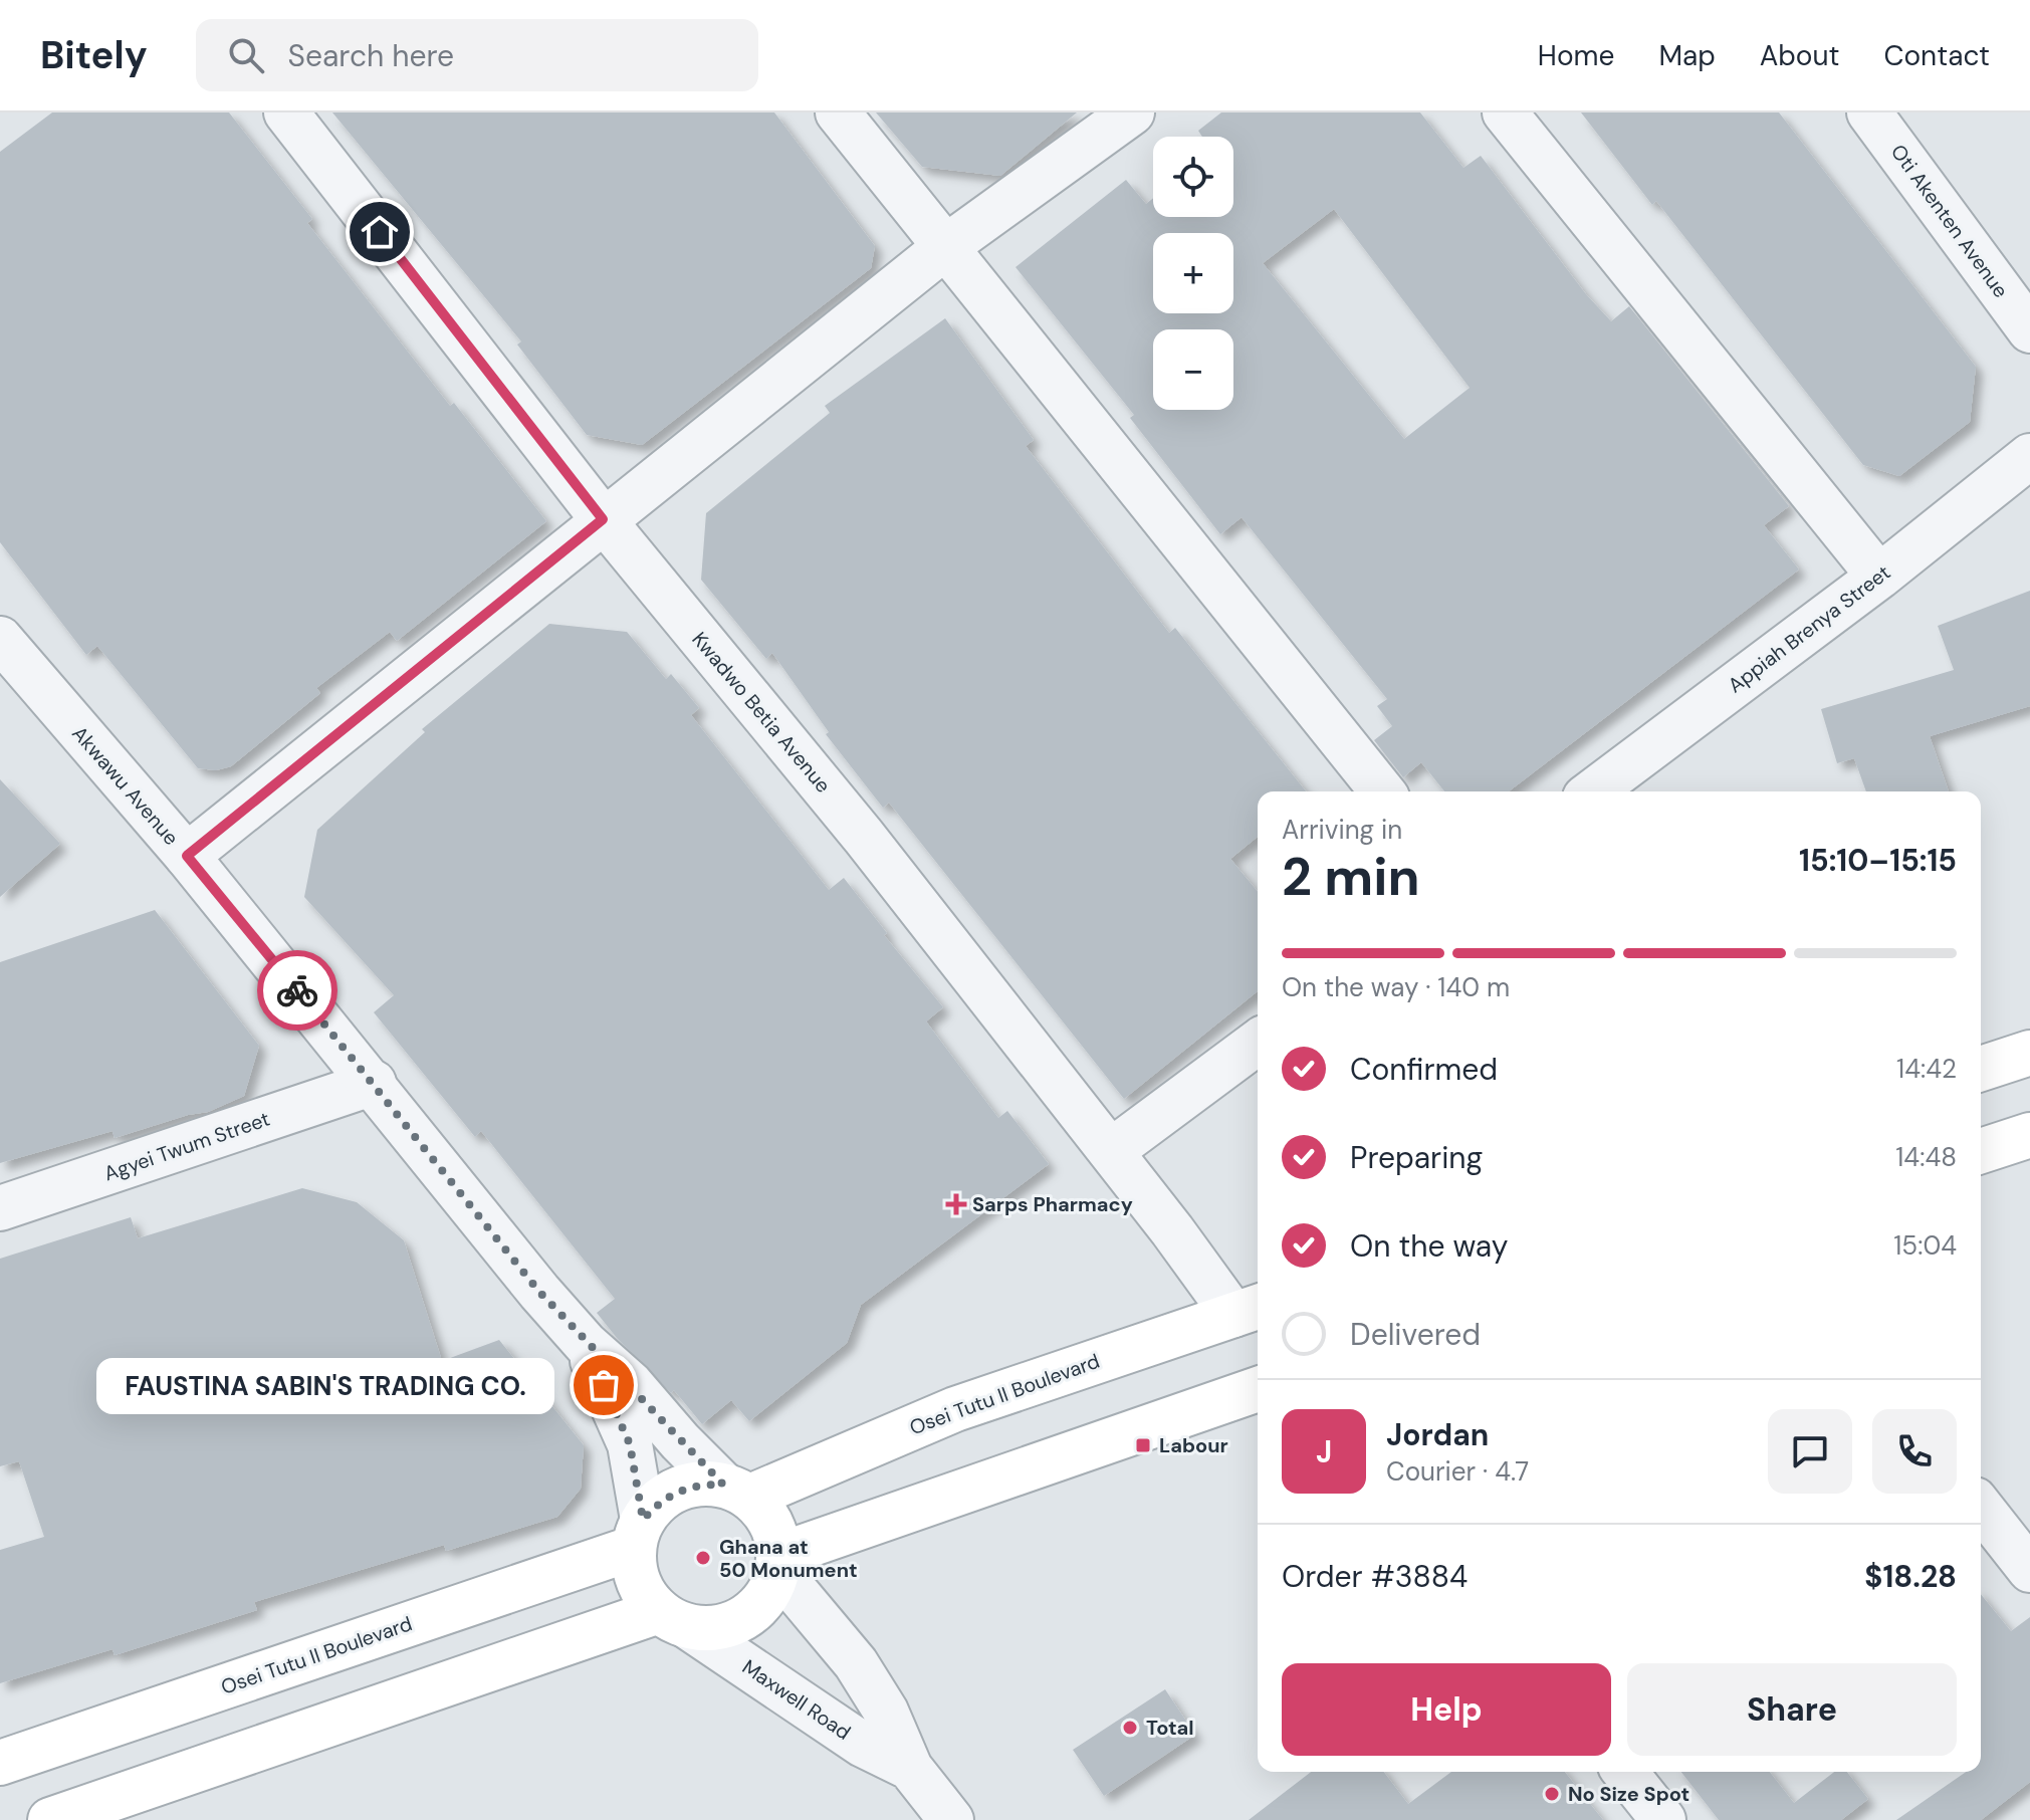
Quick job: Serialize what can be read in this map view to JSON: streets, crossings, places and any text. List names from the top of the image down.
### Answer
{
  "streets": {
    "main road": ["Osei Tutu II Boulevard"],
    "street": [
      "Oti Akenten Avenue",
      "Appiah Brenya Street",
      "Kwadwo Betia Avenue",
      "Akwawu Avenue",
      "Agyei Twum Street",
      "Maxwell Road"
    ]
  },
  "crossings": [
    ["Kwadwo Betia Avenue", "Osei Tutu II Boulevard"],
    ["Akwawu Avenue", "Agyei Twum Street"],
    ["Akwawu Avenue", "Osei Tutu II Boulevard"],
    ["Akwawu Avenue", "Maxwell Road"],
    ["Osei Tutu II Boulevard", "Maxwell Road"]
  ],
  "places": {
    "health": ["Sarps Pharmacy"],
    "other": [
      "FAUSTINA SABIN'S TRADING CO.",
      "Ghana at 50 Monument",
      "Total",
      "No Size Spot"
    ],
    "transit": ["Labour"]
  },
  "page": {
    "header": "Bitely",
    "search": "Search here",
    "nav": [
      "Home",
      "Map",
      "About",
      "Contact"
    ],
    "map_buttons": ["+", "−"],
    "heading": ["2 min", "Arriving in", "15:10–15:15"],
    "panel": [
      "Jordan",
      "Courier · 4.7",
      "Order #3884",
      "$18.28"
    ],
    "bar": "On the way · 140 m",
    "list": [
      ["Confirmed", "14:42"],
      ["Preparing", "14:48"],
      ["On the way", "15:04"],
      "Delivered"
    ],
    "bubble": "FAUSTINA SABIN'S TRADING CO.",
    "round": "J",
    "buttons": ["Help", "Share"]
  }
}
